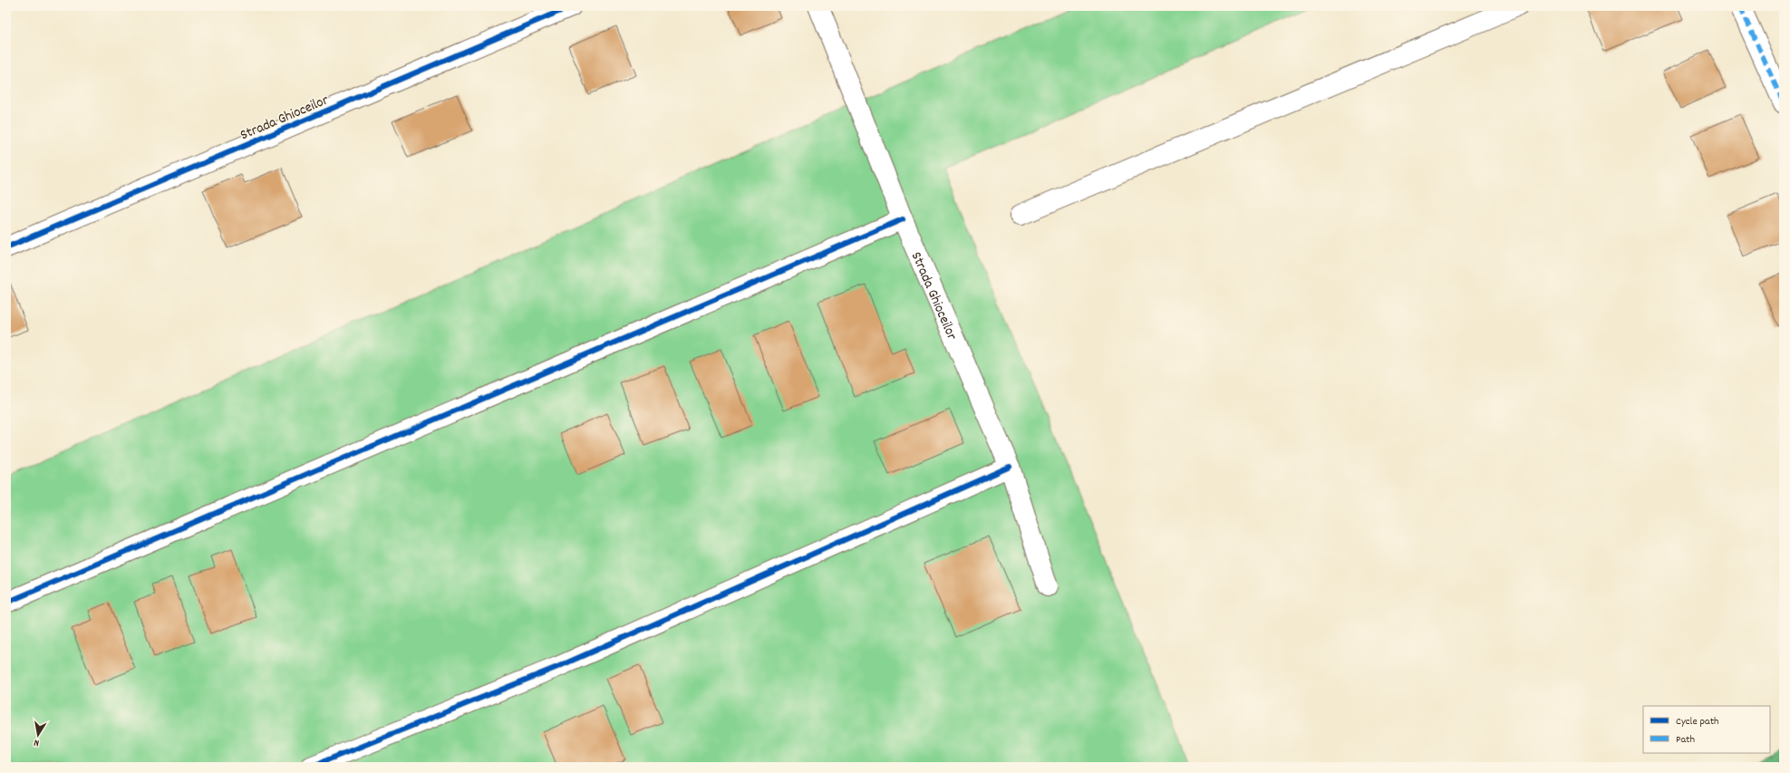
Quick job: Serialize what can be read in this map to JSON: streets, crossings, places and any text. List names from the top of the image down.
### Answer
{
  "streets": {
    "street": ["Strada Ghioceilor"]
  },
  "legend": ["Cycle path", "Path"],
  "north": "bottom"
}
